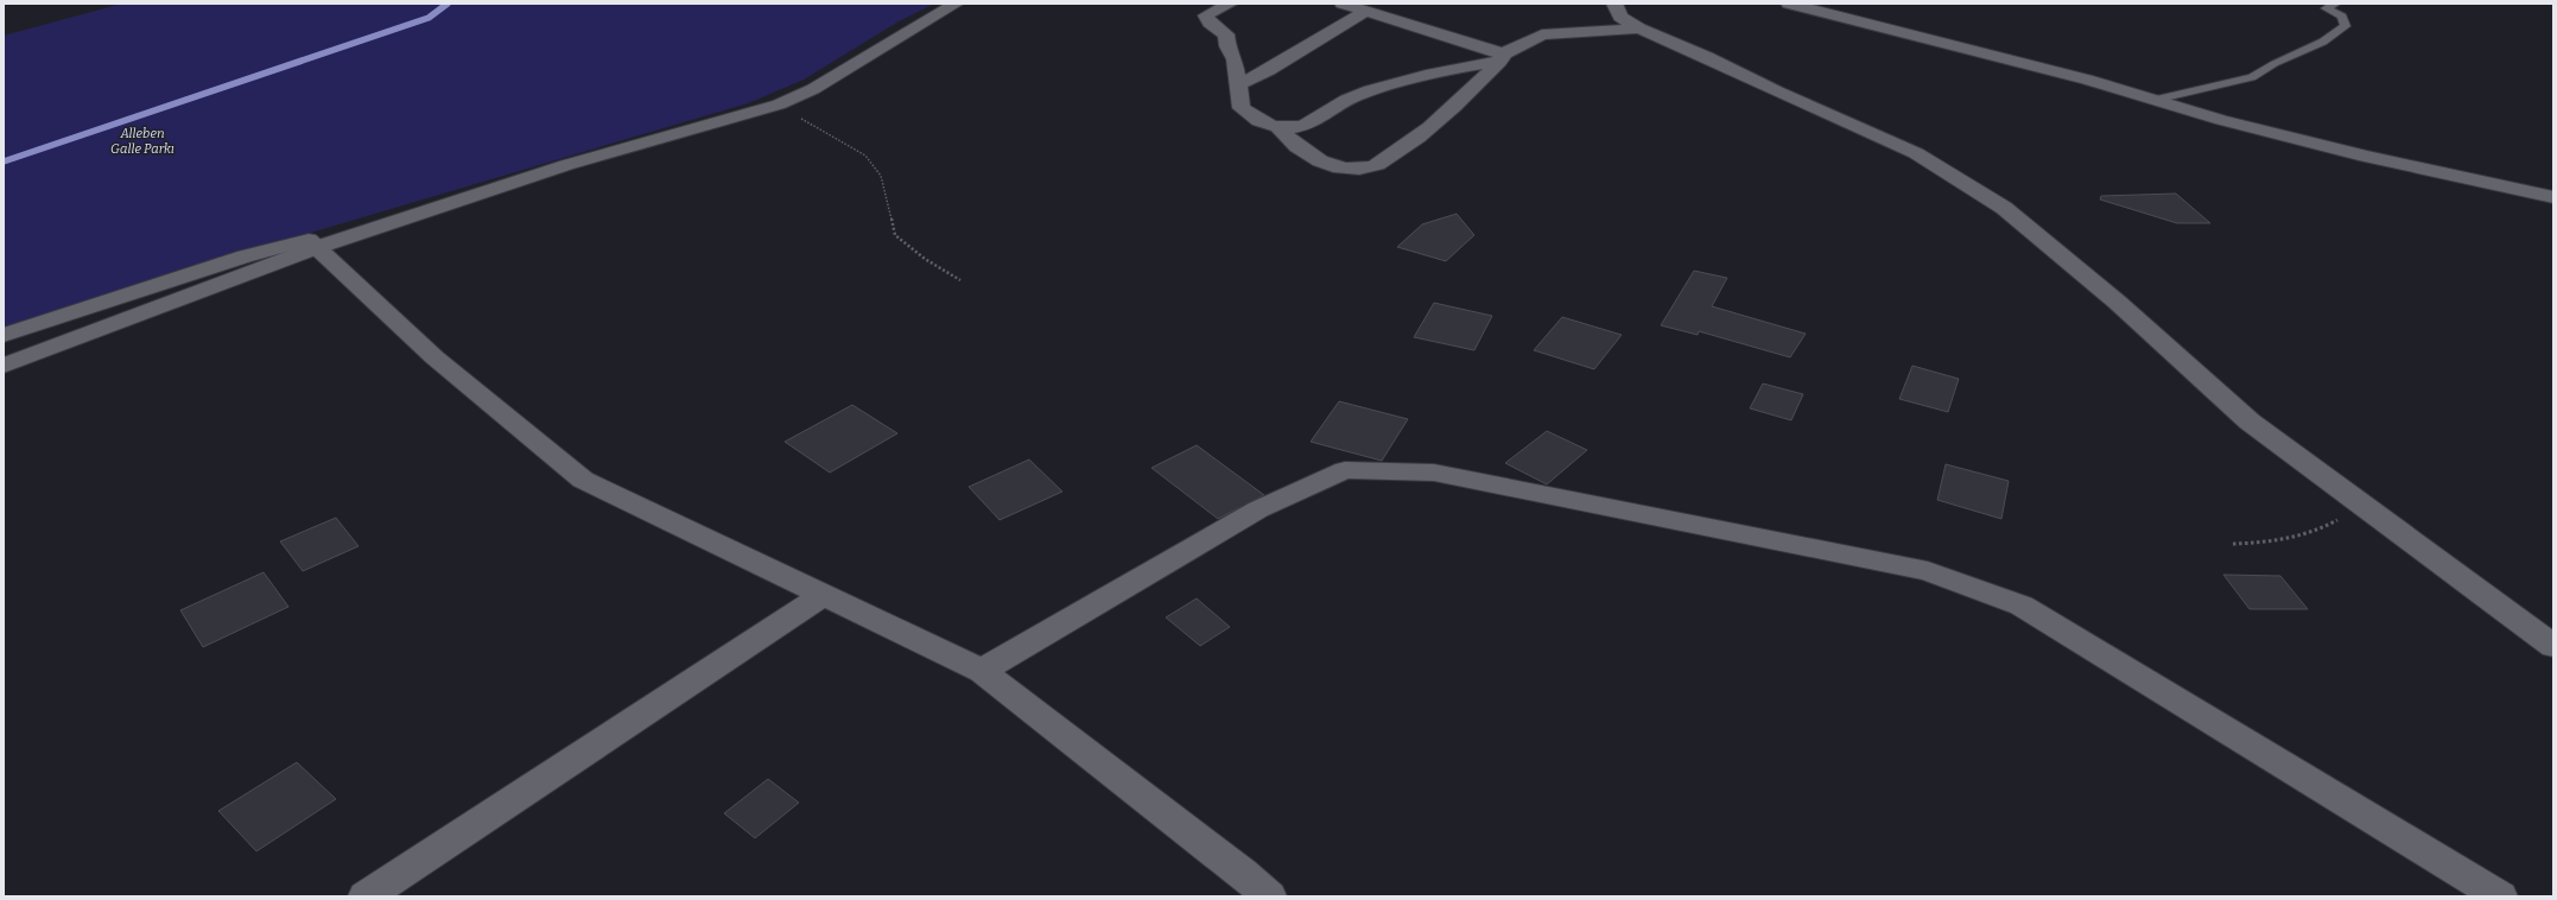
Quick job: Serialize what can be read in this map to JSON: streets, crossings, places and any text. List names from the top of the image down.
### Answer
{
  "parks": ["Alleben Galle Parkı"]
}
